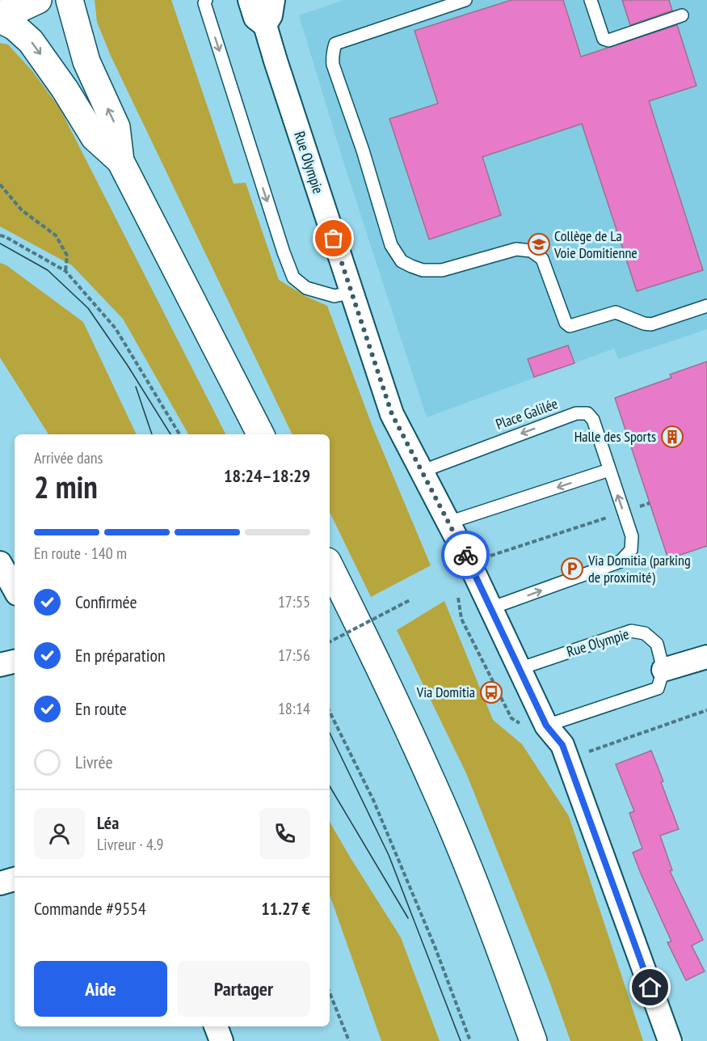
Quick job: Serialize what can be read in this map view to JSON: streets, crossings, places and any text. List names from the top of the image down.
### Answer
{
  "streets": {
    "street": ["Rue Olympie"],
    "lane": ["Place Galilée"]
  },
  "crossings": [
    ["Rue Olympie", "Place Galilée"]
  ],
  "places": {
    "school or university": ["Collège de La Voie Domitienne"],
    "building": ["Halle des Sports"],
    "parking": ["Via Domitia (parking de proximité)"],
    "bus stop": ["Via Domitia"]
  },
  "page": {
    "heading": ["2 min", "Arrivée dans", "18:24–18:29"],
    "panel": [
      "Léa",
      "Livreur · 4.9",
      "Commande #9554",
      "11.27 €"
    ],
    "bar": "En route · 140 m",
    "list": [
      ["Confirmée", "17:55"],
      ["En préparation", "17:56"],
      ["En route", "18:14"],
      "Livrée"
    ],
    "buttons": ["Aide", "Partager"]
  }
}
